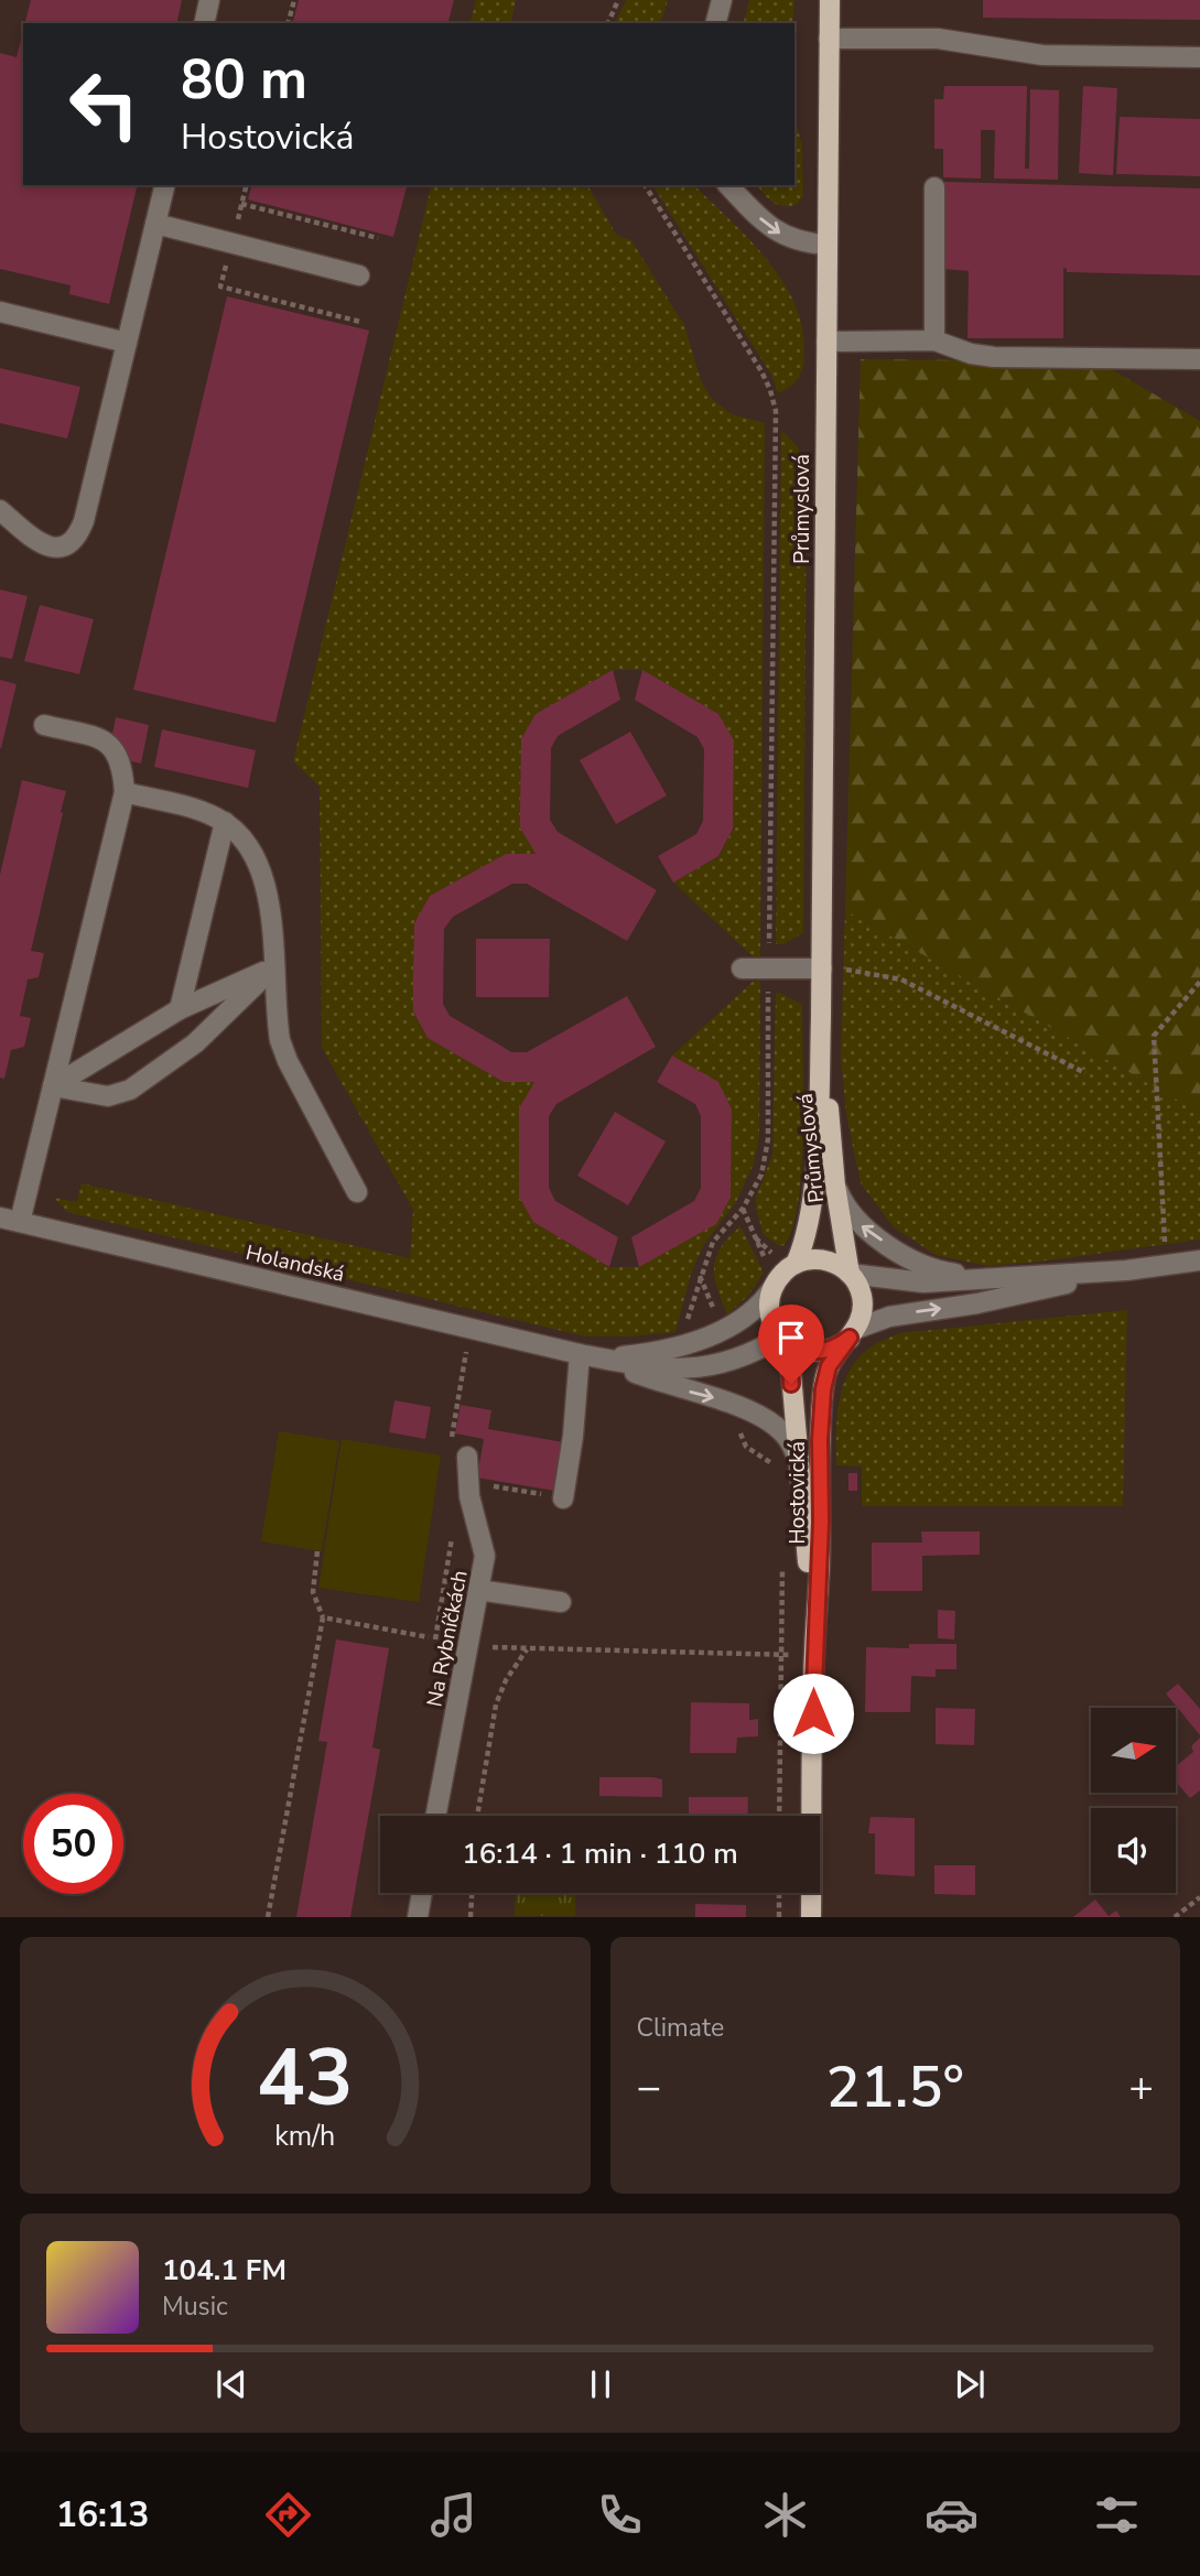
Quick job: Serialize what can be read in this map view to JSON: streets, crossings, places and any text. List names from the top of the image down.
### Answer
{
  "streets": {
    "main road": ["Průmyslová", "Hostovická"],
    "street": ["Holandská", "Na Rybníčkách"]
  },
  "crossings": [
    ["Průmyslová", "Holandská"],
    ["Průmyslová", "Hostovická"],
    ["Holandská", "Hostovická"]
  ],
  "north": "right",
  "page": {
    "turn": ["80 m", "Hostovická"],
    "limit": "50",
    "trip": "16:14 · 1 min · 110 m",
    "tile": "Climate",
    "heat": ["−", "21.5°", "+"],
    "song": ["104.1 FM", "Music"],
    "tabs": "16:13",
    "gauge": ["43", "km/h"]
  }
}
